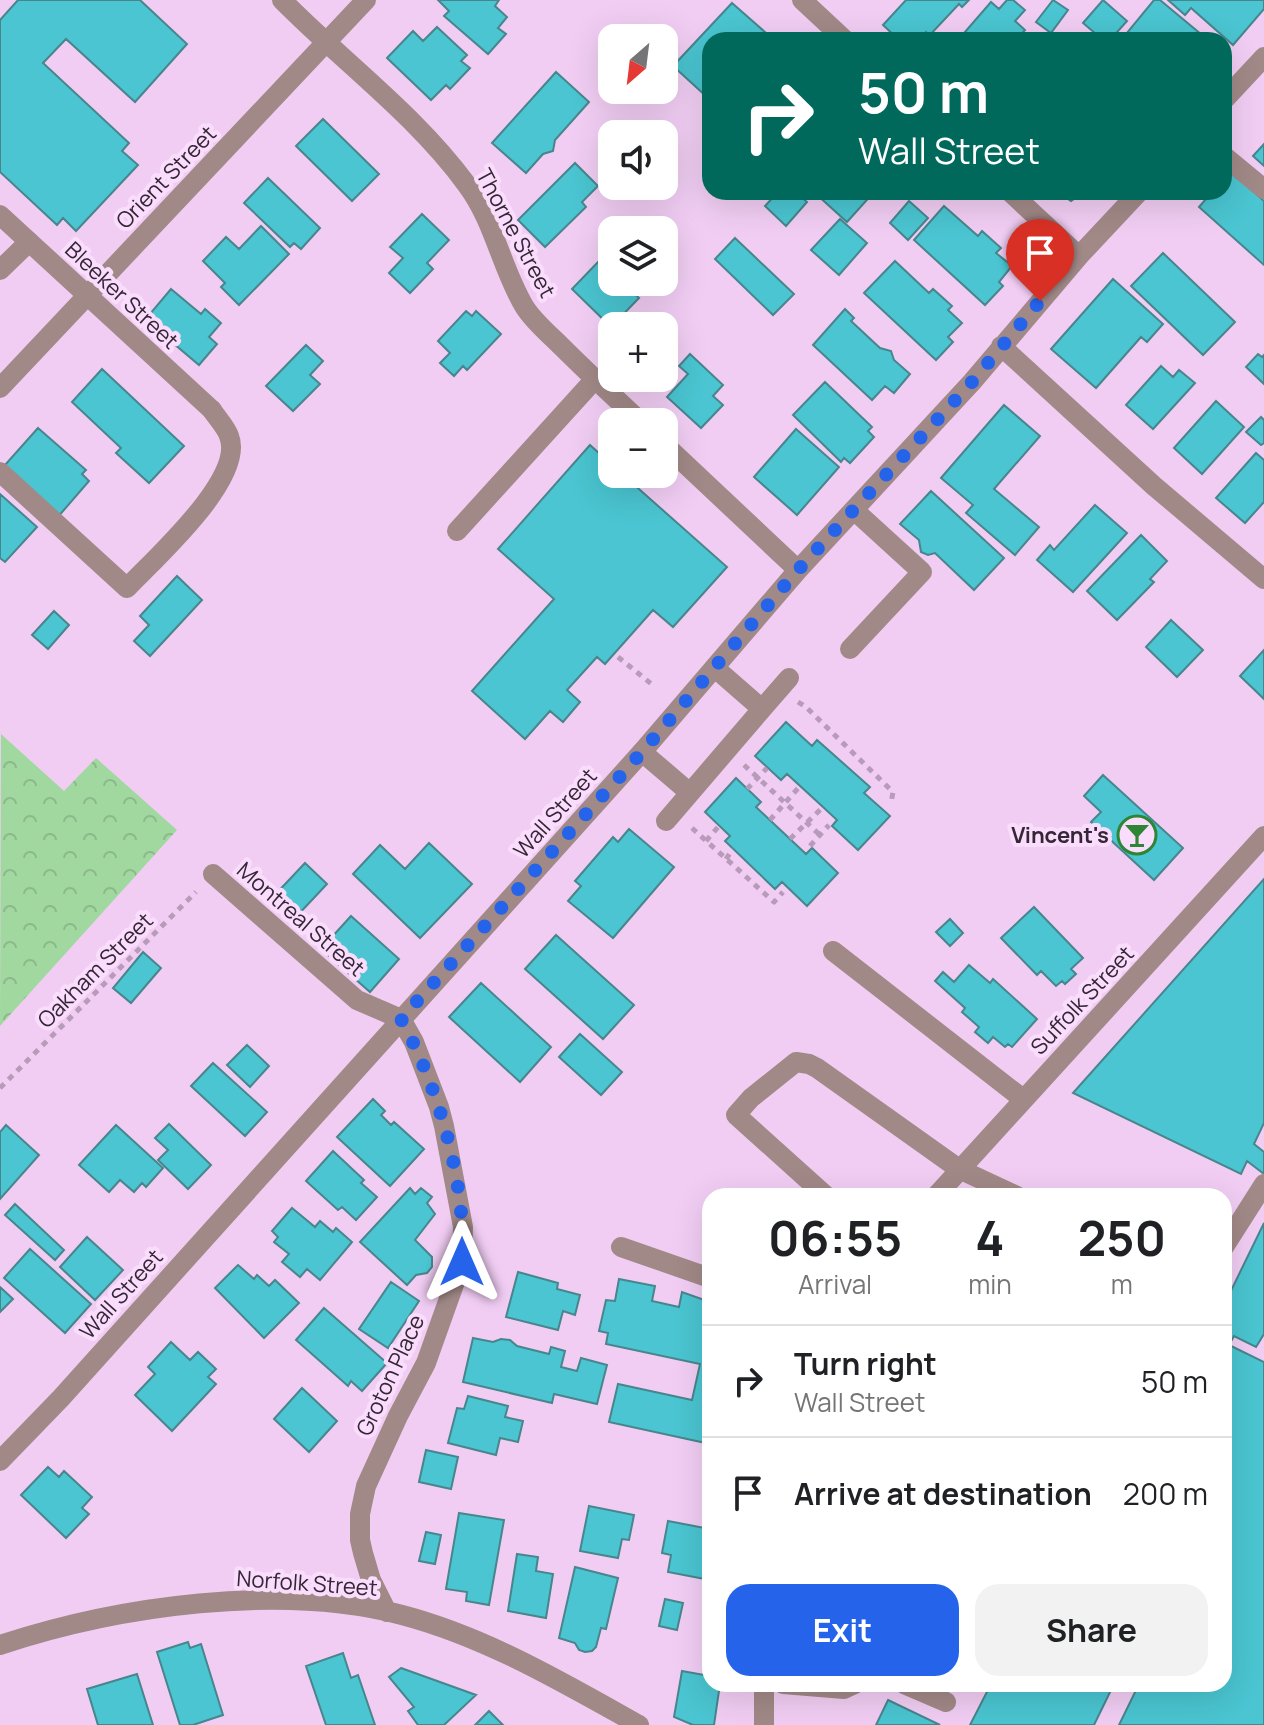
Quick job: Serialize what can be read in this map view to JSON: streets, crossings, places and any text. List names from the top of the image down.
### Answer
{
  "streets": {
    "street": [
      "Orient Street",
      "Thorne Street",
      "Bleeker Street",
      "Wall Street",
      "Montreal Street",
      "Suffolk Street",
      "Groton Place",
      "Norfolk Street"
    ],
    "path": ["Oakham Street"]
  },
  "crossings": [
    ["Orient Street", "Thorne Street"],
    ["Orient Street", "Bleeker Street"],
    ["Wall Street", "Montreal Street"],
    ["Wall Street", "Groton Place"],
    ["Montreal Street", "Oakham Street"],
    ["Montreal Street", "Groton Place"],
    ["Groton Place", "Norfolk Street"]
  ],
  "places": {
    "bar": ["Vincent's"]
  },
  "north": "bottom left",
  "page": {
    "map_buttons": ["+", "−"],
    "turn": ["50 m", "Wall Street"],
    "eta": [
      "06:55",
      "Arrival",
      "4",
      "min",
      "250",
      "m"
    ],
    "list": [
      {
        "name": "Turn right",
        "note": "Wall Street",
        "value": "50 m"
      },
      {
        "name": "Arrive at destination",
        "value": "200 m"
      }
    ],
    "buttons": ["Exit", "Share"]
  }
}
